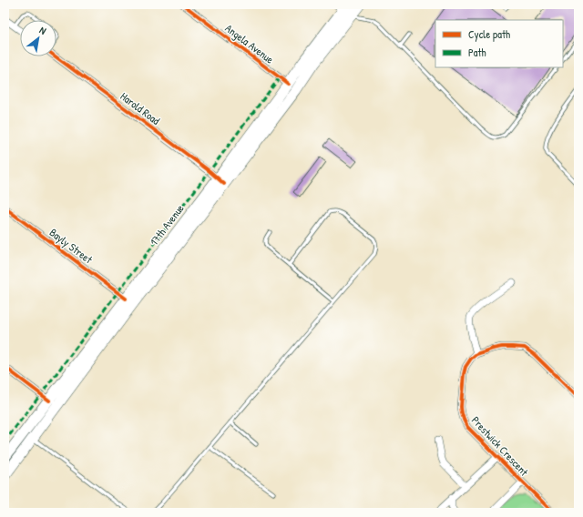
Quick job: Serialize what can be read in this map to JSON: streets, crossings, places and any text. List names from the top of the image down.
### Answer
{
  "streets": {
    "main road": ["17th Avenue"],
    "street": [
      "Angela Avenue",
      "Harold Road",
      "Bayly Street",
      "Prestwick Crescent"
    ]
  },
  "crossings": [
    ["Angela Avenue", "17th Avenue"],
    ["Harold Road", "17th Avenue"],
    ["17th Avenue", "Bayly Street"]
  ],
  "legend": ["Cycle path", "Path"],
  "north": "top right"
}
